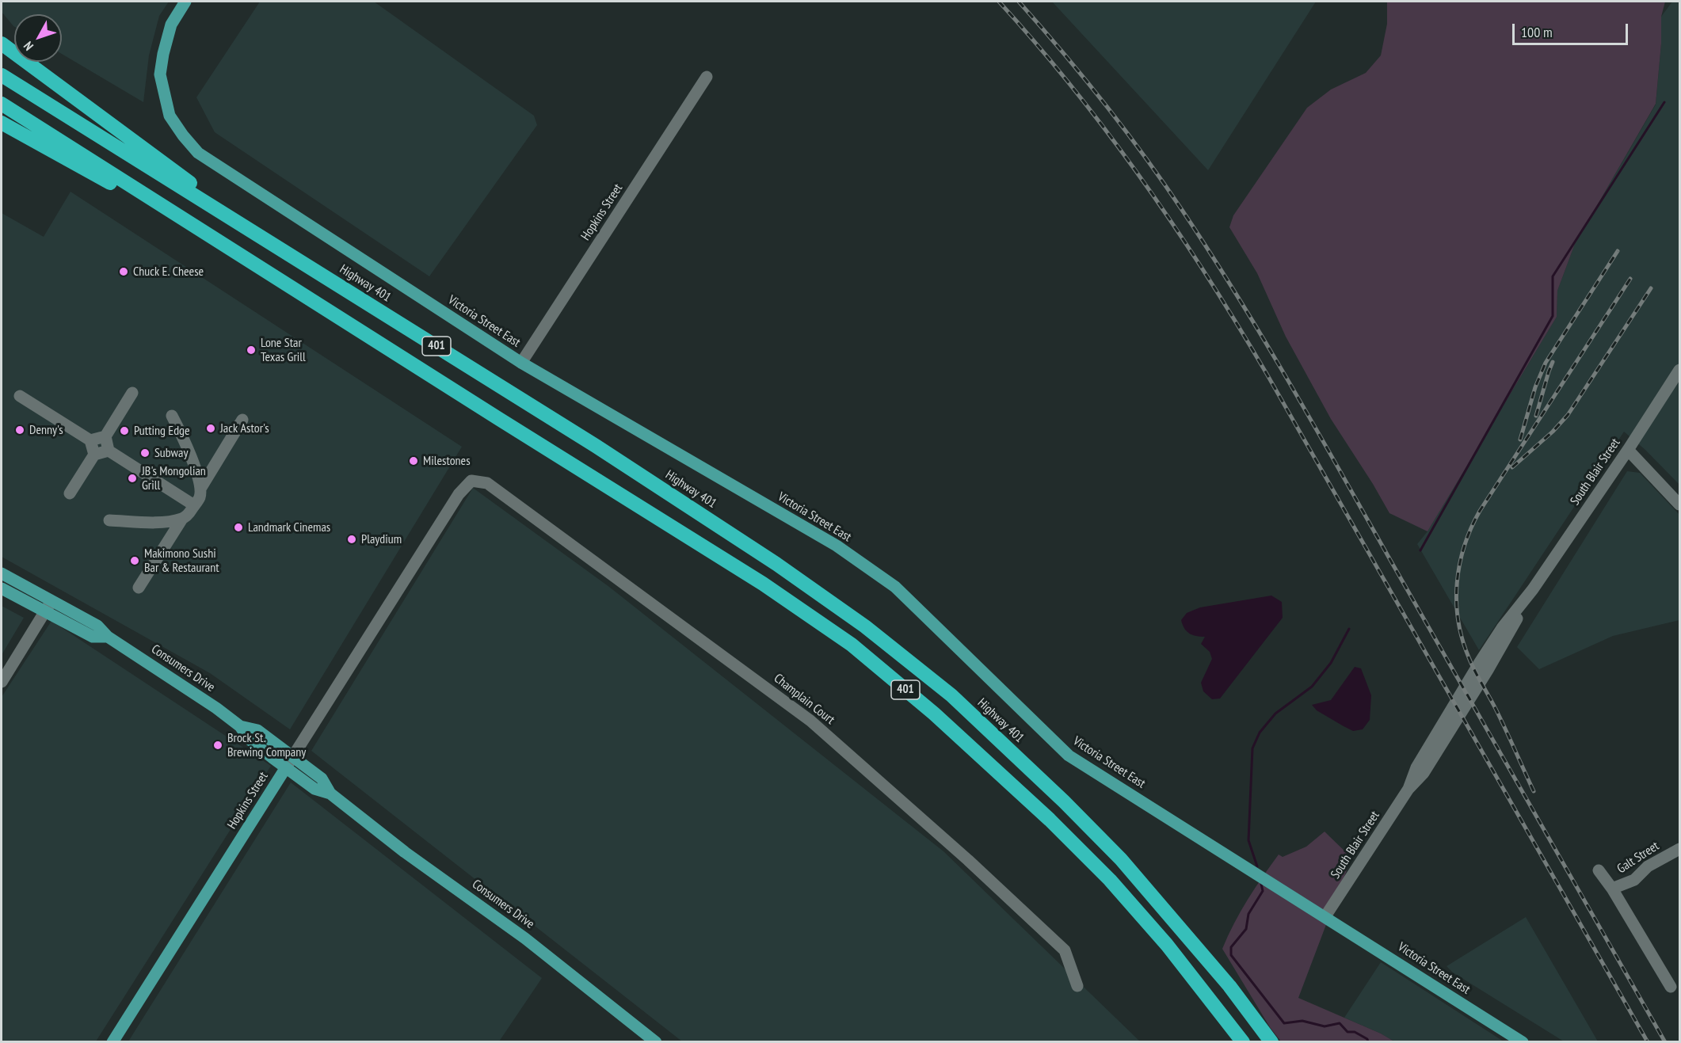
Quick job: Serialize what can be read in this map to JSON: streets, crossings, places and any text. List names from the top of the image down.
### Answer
{
  "streets": {
    "highway": ["Highway 401", "401"],
    "main road": ["Hopkins Street", "Victoria Street East", "Consumers Drive"],
    "street": ["South Blair Street", "Champlain Court", "Galt Street"]
  },
  "crossings": [
    ["Hopkins Street", "Victoria Street East"],
    ["Hopkins Street", "Consumers Drive"],
    ["Hopkins Street", "Champlain Court"],
    ["Victoria Street East", "South Blair Street"]
  ],
  "places": [
    "Chuck E. Cheese",
    "Lone Star Texas Grill",
    "Jack Astor's",
    "Denny's",
    "Putting Edge",
    "Subway",
    "Milestones",
    "JB's Mongolian Grill",
    "Landmark Cinemas",
    "Playdium",
    "Makimono Sushi Bar & Restaurant",
    "Brock St. Brewing Company"
  ],
  "scale_bar": "100 m",
  "north": "bottom left"
}
